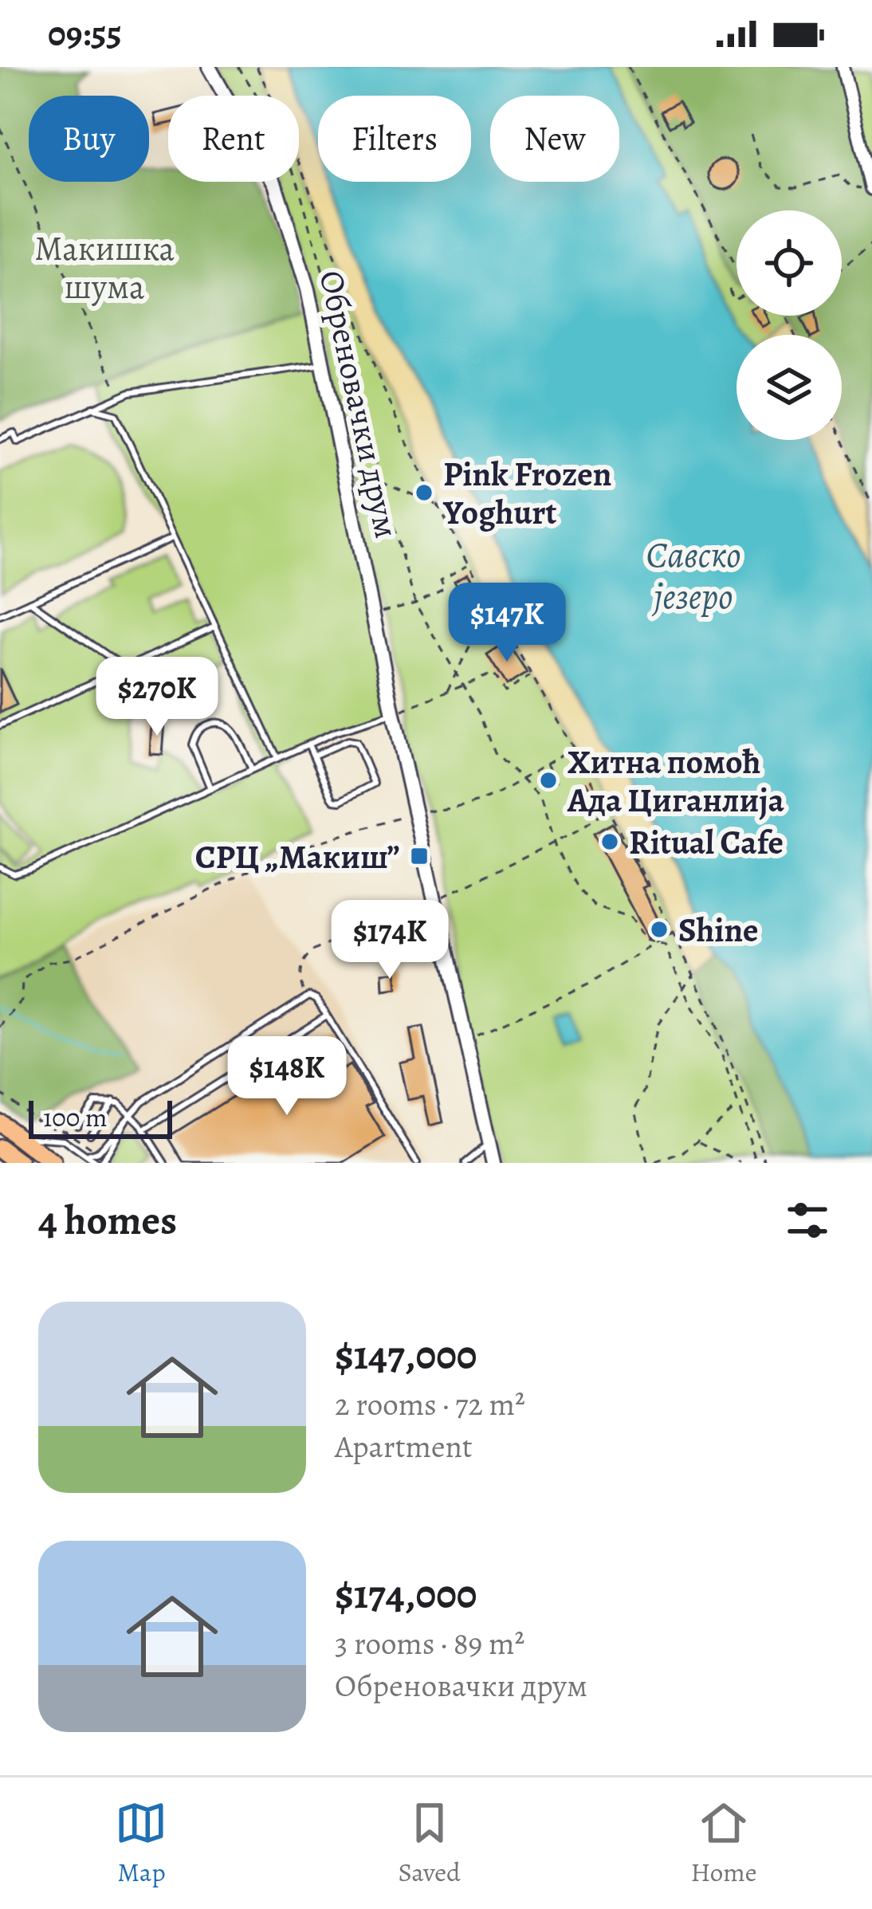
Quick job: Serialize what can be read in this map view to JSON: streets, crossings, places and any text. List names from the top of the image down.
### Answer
{
  "streets": {
    "street": ["Обреновачки друм"]
  },
  "water": ["Савско језеро"],
  "parks": ["Макишка шума"],
  "places": {
    "other": [
      "Pink Frozen Yoghurt",
      "Хитна помоћ Ада Циганлија",
      "Ritual Cafe",
      "Shine"
    ],
    "transit": ["СРЦ „Макиш”"]
  },
  "scale_bar": "100 m",
  "page": {
    "status": "09:55",
    "chip": [
      "Buy",
      "Rent",
      "Filters",
      "New"
    ],
    "price": [
      "$147K",
      "$270K",
      "$174K",
      "$148K"
    ],
    "scale": "100 m",
    "heading": "4 homes",
    "list": [
      {
        "name": "$147,000",
        "note": "2 rooms · 72 m² · Apartment"
      },
      {
        "name": "$174,000",
        "note": "3 rooms · 89 m² · Обреновачки друм"
      }
    ],
    "tabs": ["Map", "Saved", "Home"]
  }
}
